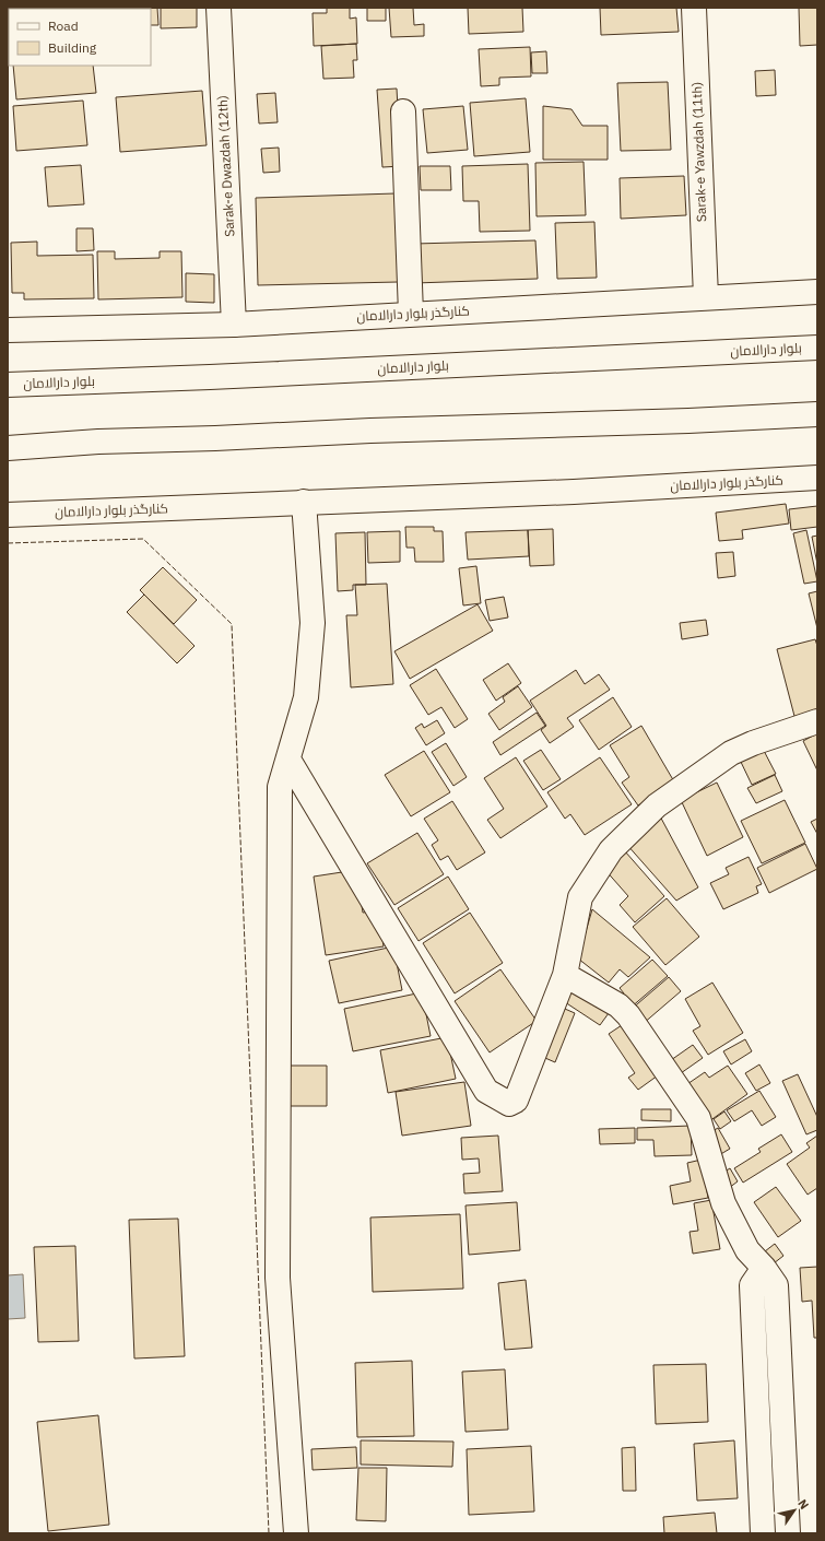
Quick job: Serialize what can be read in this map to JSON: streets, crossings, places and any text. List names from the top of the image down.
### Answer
{
  "streets": {
    "street": [
      "Sarak-e Yawzdah (11th)",
      "Sarak-e Dwazdah (12th)",
      "کنارگذر بلوار دارالامان",
      "بلوار دارالامان"
    ]
  },
  "crossings": [
    ["Sarak-e Yawzdah (11th)", "کنارگذر بلوار دارالامان"],
    ["Sarak-e Dwazdah (12th)", "کنارگذر بلوار دارالامان"]
  ],
  "legend": ["Road", "Building"],
  "north": "top right"
}
